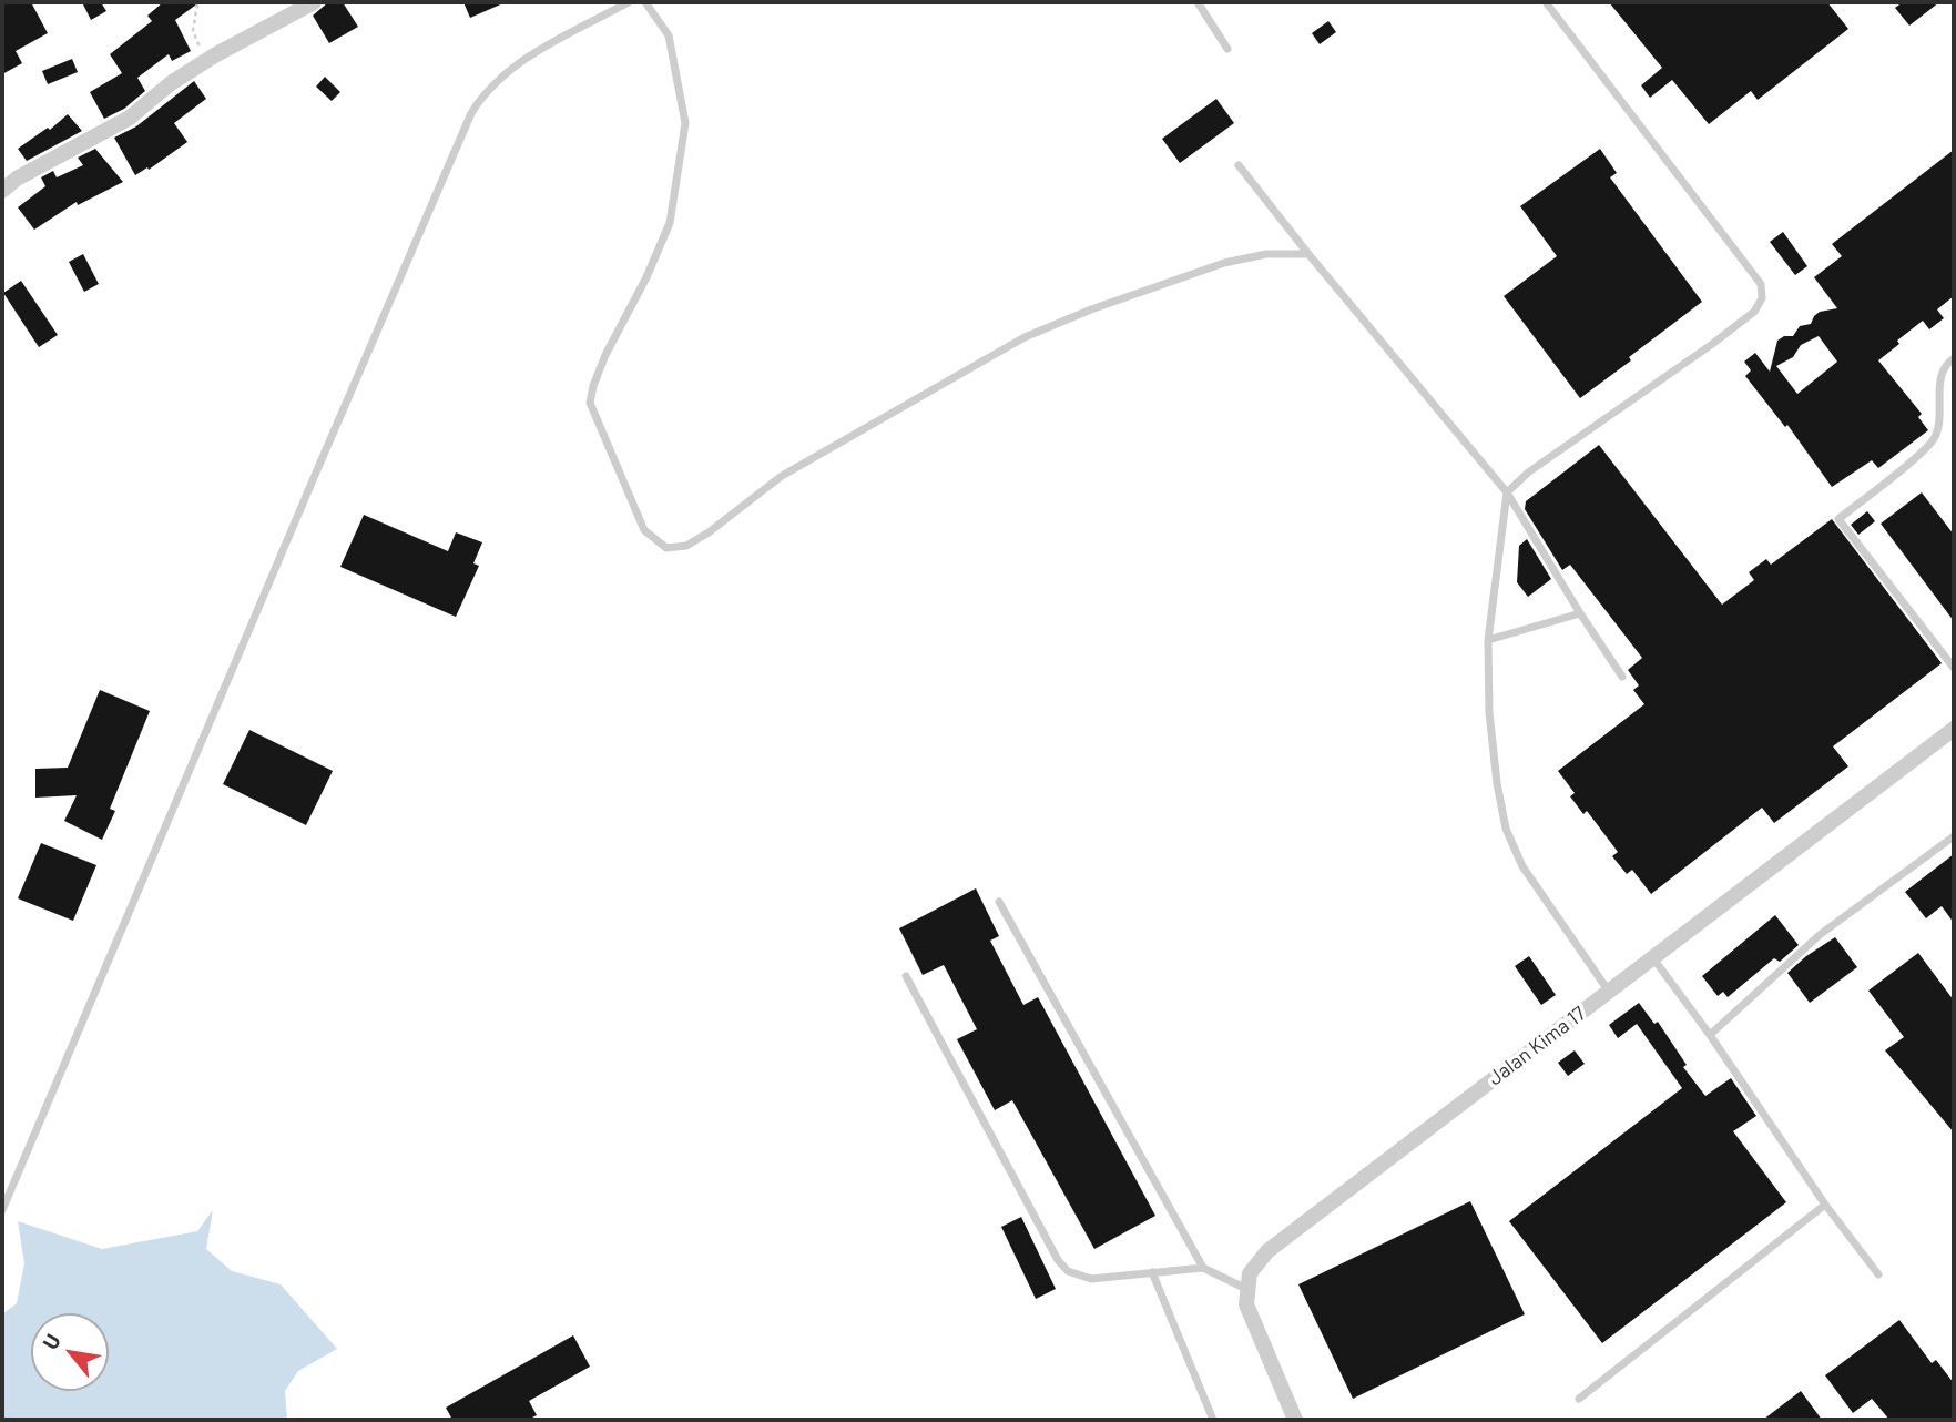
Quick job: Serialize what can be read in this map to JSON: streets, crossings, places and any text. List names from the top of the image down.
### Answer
{
  "streets": {
    "street": ["Jalan Kima 17"]
  },
  "north": "top left"
}
